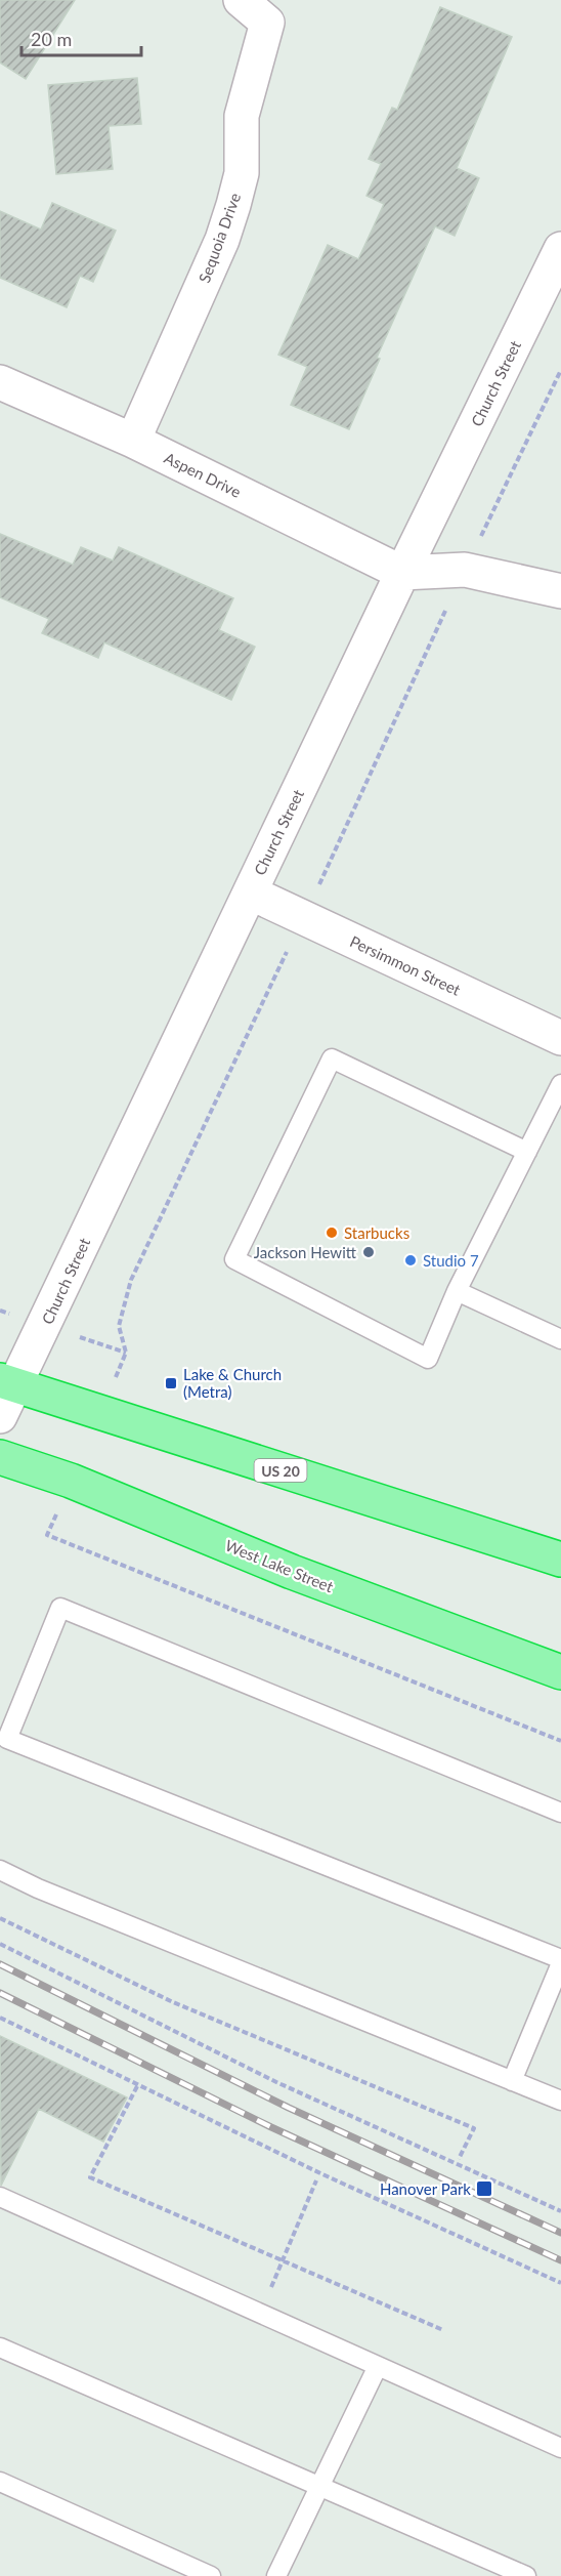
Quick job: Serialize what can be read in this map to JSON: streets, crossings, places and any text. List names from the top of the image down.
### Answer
{
  "streets": {
    "highway": ["US 20", "West Lake Street"],
    "street": [
      "Sequoia Drive",
      "Church Street",
      "Aspen Drive",
      "Persimmon Street"
    ]
  },
  "crossings": [
    ["Sequoia Drive", "Aspen Drive"],
    ["Church Street", "Aspen Drive"],
    ["Church Street", "Persimmon Street"],
    ["Church Street", "US 20"]
  ],
  "places": {
    "other": ["Starbucks", "Jackson Hewitt", "Studio 7"],
    "transit": ["Lake & Church (Metra)", "Hanover Park"]
  },
  "scale_bar": "20 m"
}
